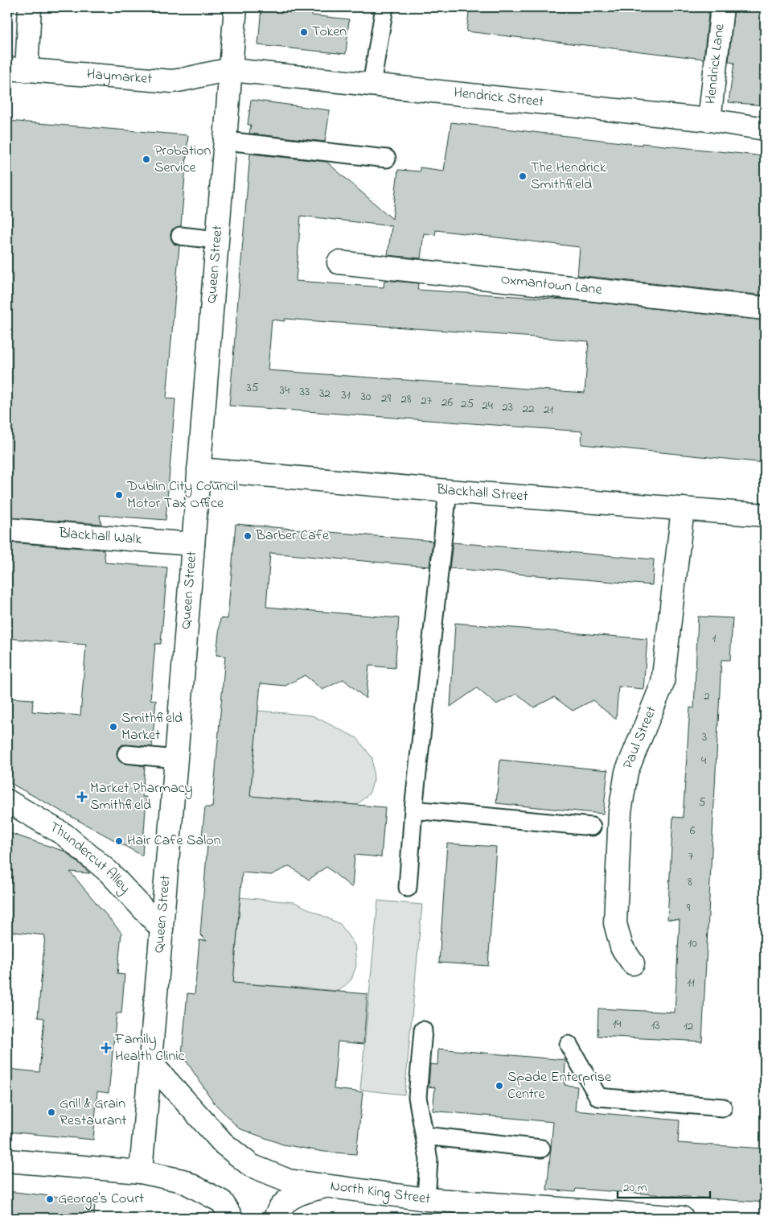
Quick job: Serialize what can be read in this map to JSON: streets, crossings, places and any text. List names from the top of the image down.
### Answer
{
  "streets": {
    "street": [
      "Hendrick Lane",
      "Haymarket",
      "Hendrick Street",
      "Queen Street",
      "Oxmantown Lane",
      "Blackhall Street",
      "Blackhall Walk",
      "Paul Street",
      "Thundercut Alley",
      "North King Street"
    ]
  },
  "crossings": [
    ["Hendrick Lane", "Hendrick Street"],
    ["Haymarket", "Hendrick Street"],
    ["Haymarket", "Queen Street"],
    ["Hendrick Street", "Queen Street"],
    ["Queen Street", "Blackhall Street"],
    ["Queen Street", "Blackhall Walk"],
    ["Queen Street", "Thundercut Alley"],
    ["Queen Street", "North King Street"],
    ["Blackhall Street", "Paul Street"]
  ],
  "places": {
    "other": [
      "Token",
      "Probation Service",
      "The Hendrick Smithfield",
      "Dublin City Council Motor Tax Office",
      "Barber Cafe",
      "Smithfield Market",
      "Hair Cafe Salon",
      "Spade Enterprise Centre",
      "Grill & Grain Restaurant",
      "George's Court"
    ],
    "health": ["Market Pharmacy Smithfield", "Family Health Clinic"]
  },
  "house_numbers": [
    "35",
    "34",
    "33",
    "32",
    "31",
    "30",
    "29",
    "28",
    "27",
    "26",
    "25",
    "24",
    "23",
    "22",
    "21",
    "1",
    "2",
    "3",
    "4",
    "5",
    "6",
    "7",
    "8",
    "9",
    "10",
    "11",
    "14",
    "13",
    "12"
  ],
  "scale_bar": "20 m"
}
